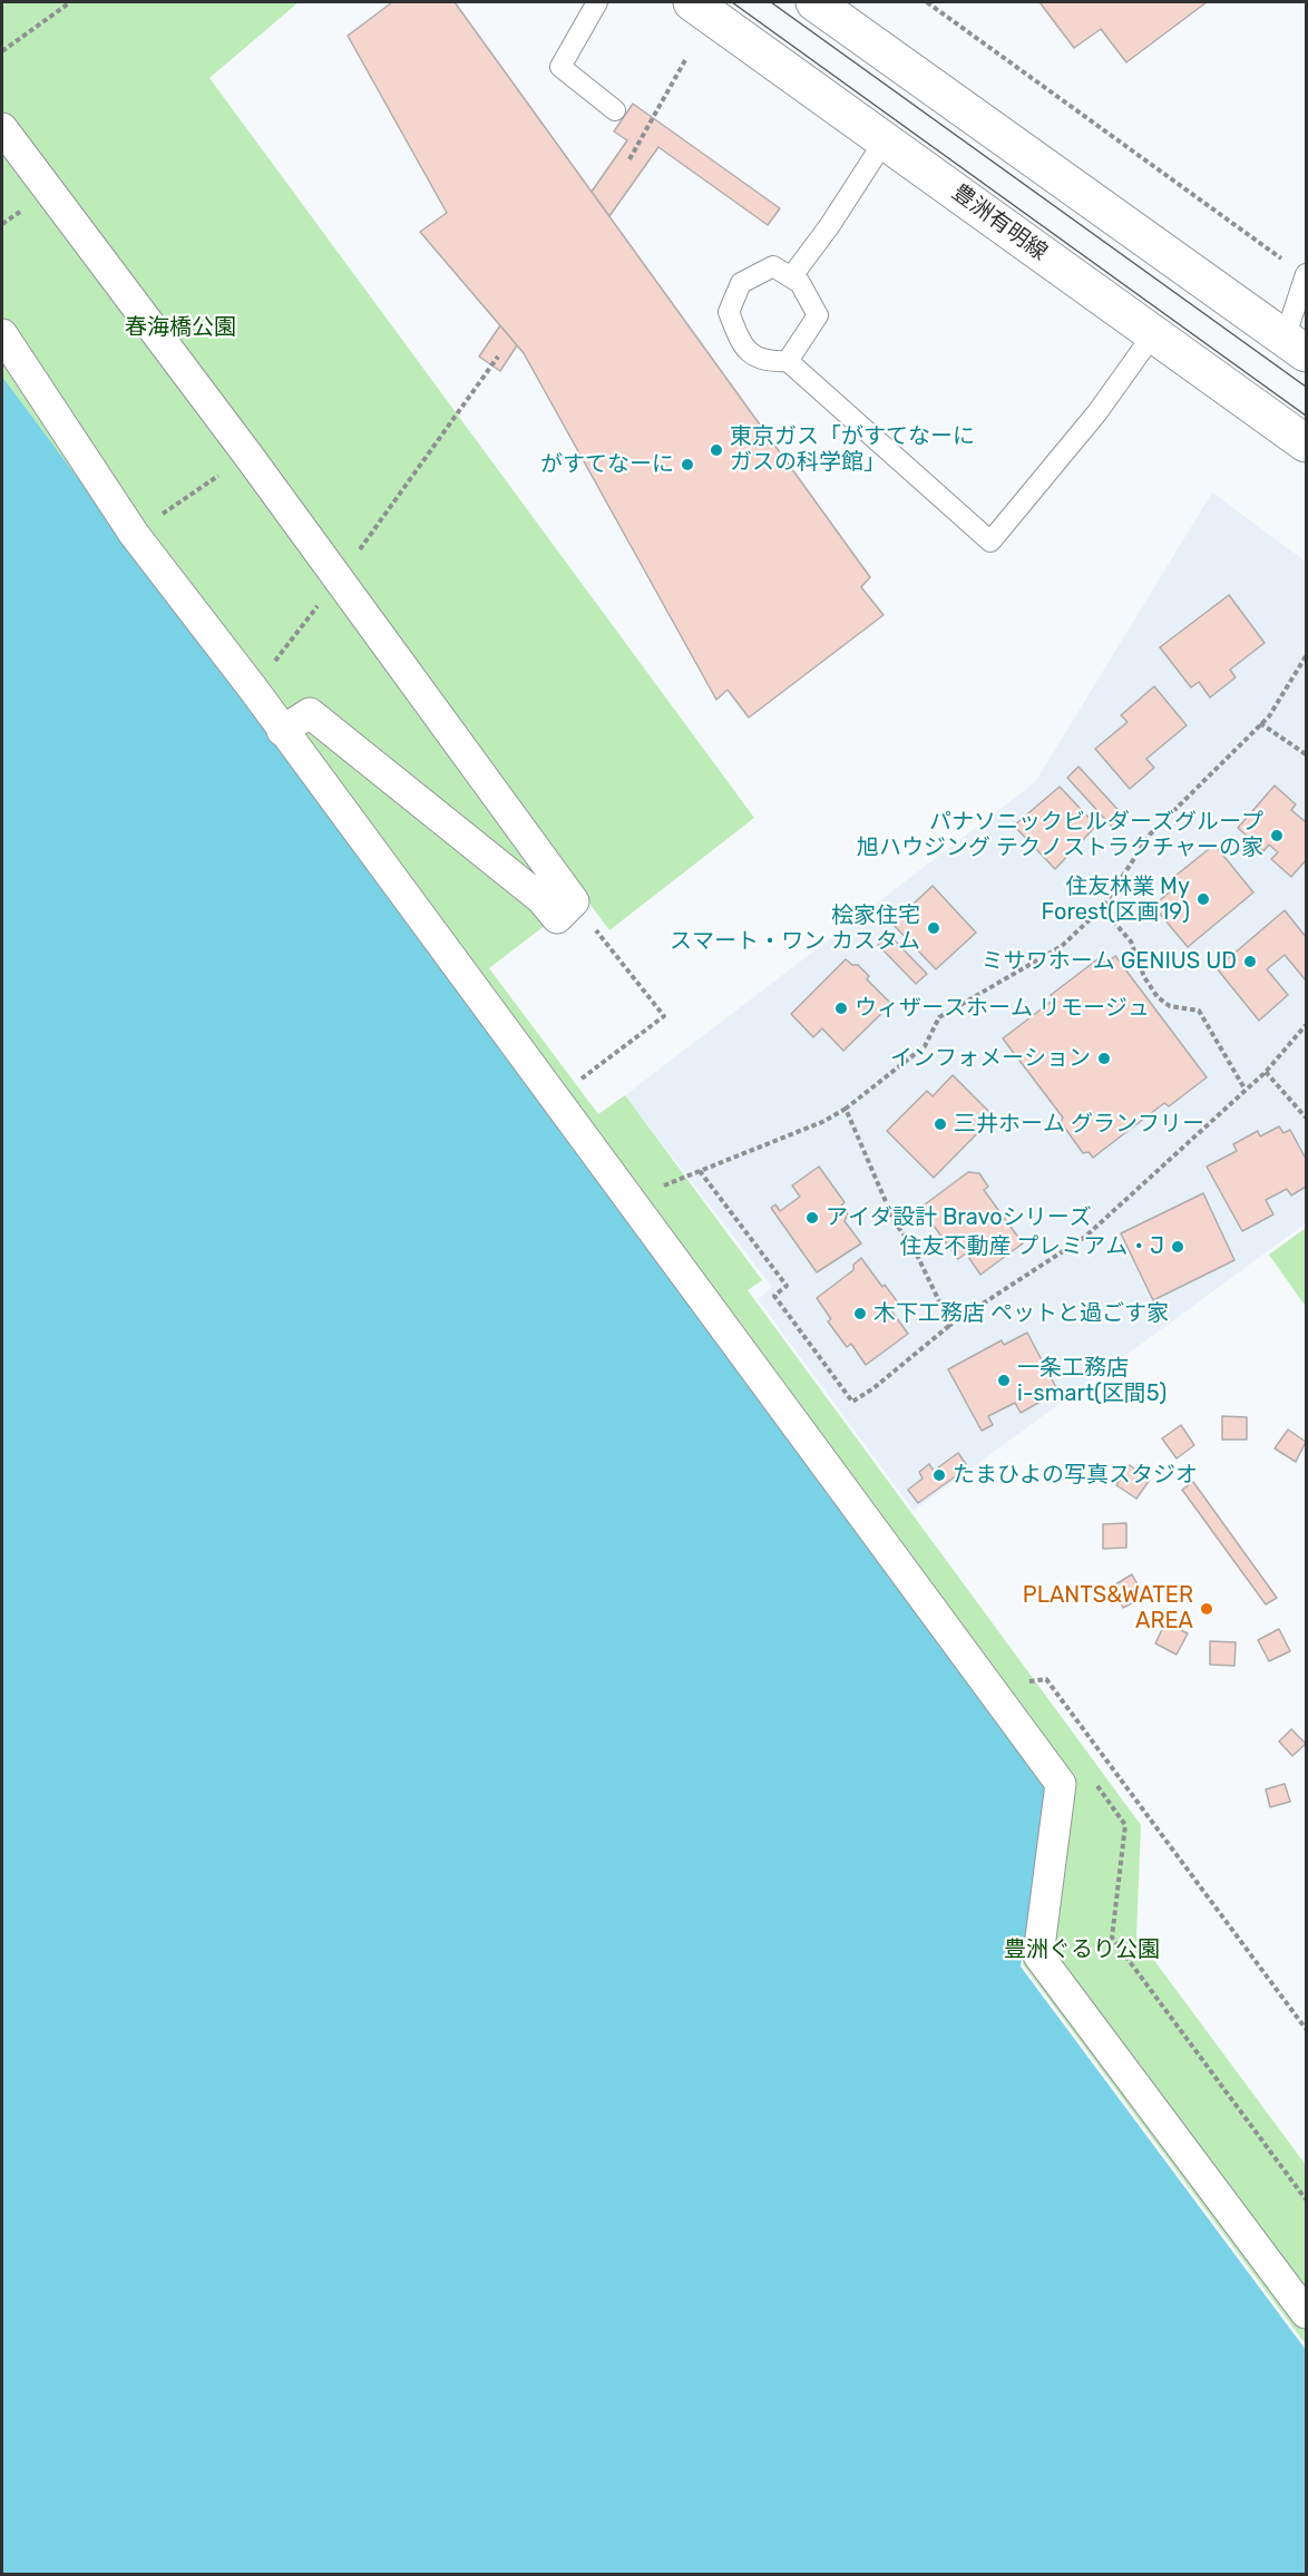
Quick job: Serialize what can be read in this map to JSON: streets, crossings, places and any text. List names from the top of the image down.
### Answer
{
  "streets": {
    "main road": ["豊洲有明線"]
  },
  "parks": ["春海橋公園", "豊洲ぐるり公園"],
  "places": [
    "東京ガス「がすてなーに ガスの科学館」",
    "がすてなーに",
    "パナソニックビルダーズグループ 旭ハウジング テクノストラクチャーの家",
    "住友林業 My Forest(区画19)",
    "桧家住宅 スマート・ワン カスタム",
    "ミサワホーム GENIUS UD",
    "ウィザースホーム リモージュ",
    "インフォメーション",
    "三井ホーム グランフリー",
    "アイダ設計 Bravoシリーズ",
    "住友不動産 プレミアム・J",
    "木下工務店 ペットと過ごす家",
    "一条工務店 i-smart(区間5)",
    "たまひよの写真スタジオ",
    "PLANTS&WATER AREA"
  ]
}
